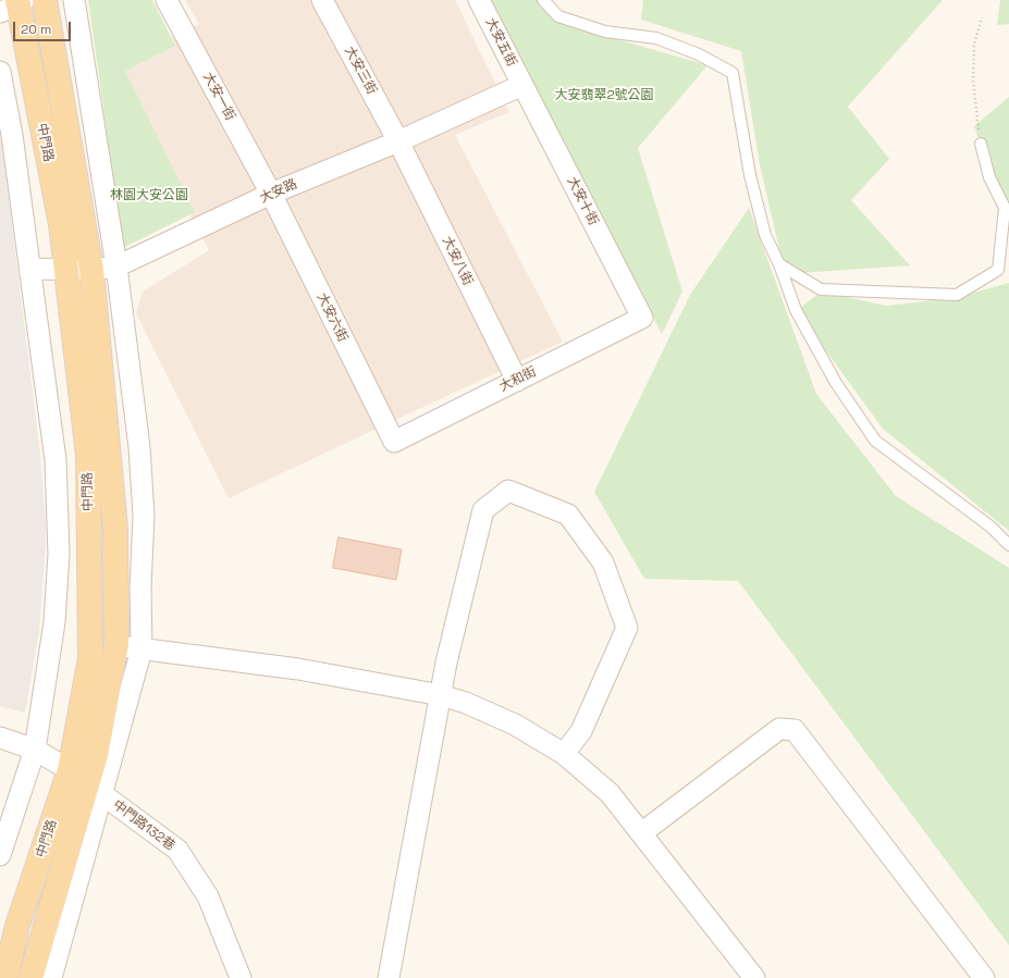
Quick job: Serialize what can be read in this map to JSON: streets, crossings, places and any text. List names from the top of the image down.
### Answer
{
  "streets": {
    "main road": ["中門路"],
    "street": [
      "大安五街",
      "大安三街",
      "大安一街",
      "大安路",
      "大安十街",
      "大安八街",
      "大安六街",
      "大和街",
      "中門路132巷"
    ]
  },
  "crossings": [
    ["大安五街", "大安路"],
    ["大安五街", "大安十街"],
    ["大安三街", "大安路"],
    ["大安三街", "大安八街"],
    ["大安一街", "大安路"],
    ["大安一街", "大安六街"],
    ["中門路", "大安路"],
    ["中門路", "中門路132巷"],
    ["大安路", "大安十街"],
    ["大安路", "大安八街"],
    ["大安路", "大安六街"],
    ["大安十街", "大和街"],
    ["大安八街", "大和街"],
    ["大安六街", "大和街"]
  ],
  "parks": ["大安翡翠2號公園", "林園大安公園"],
  "scale_bar": "20 m"
}
